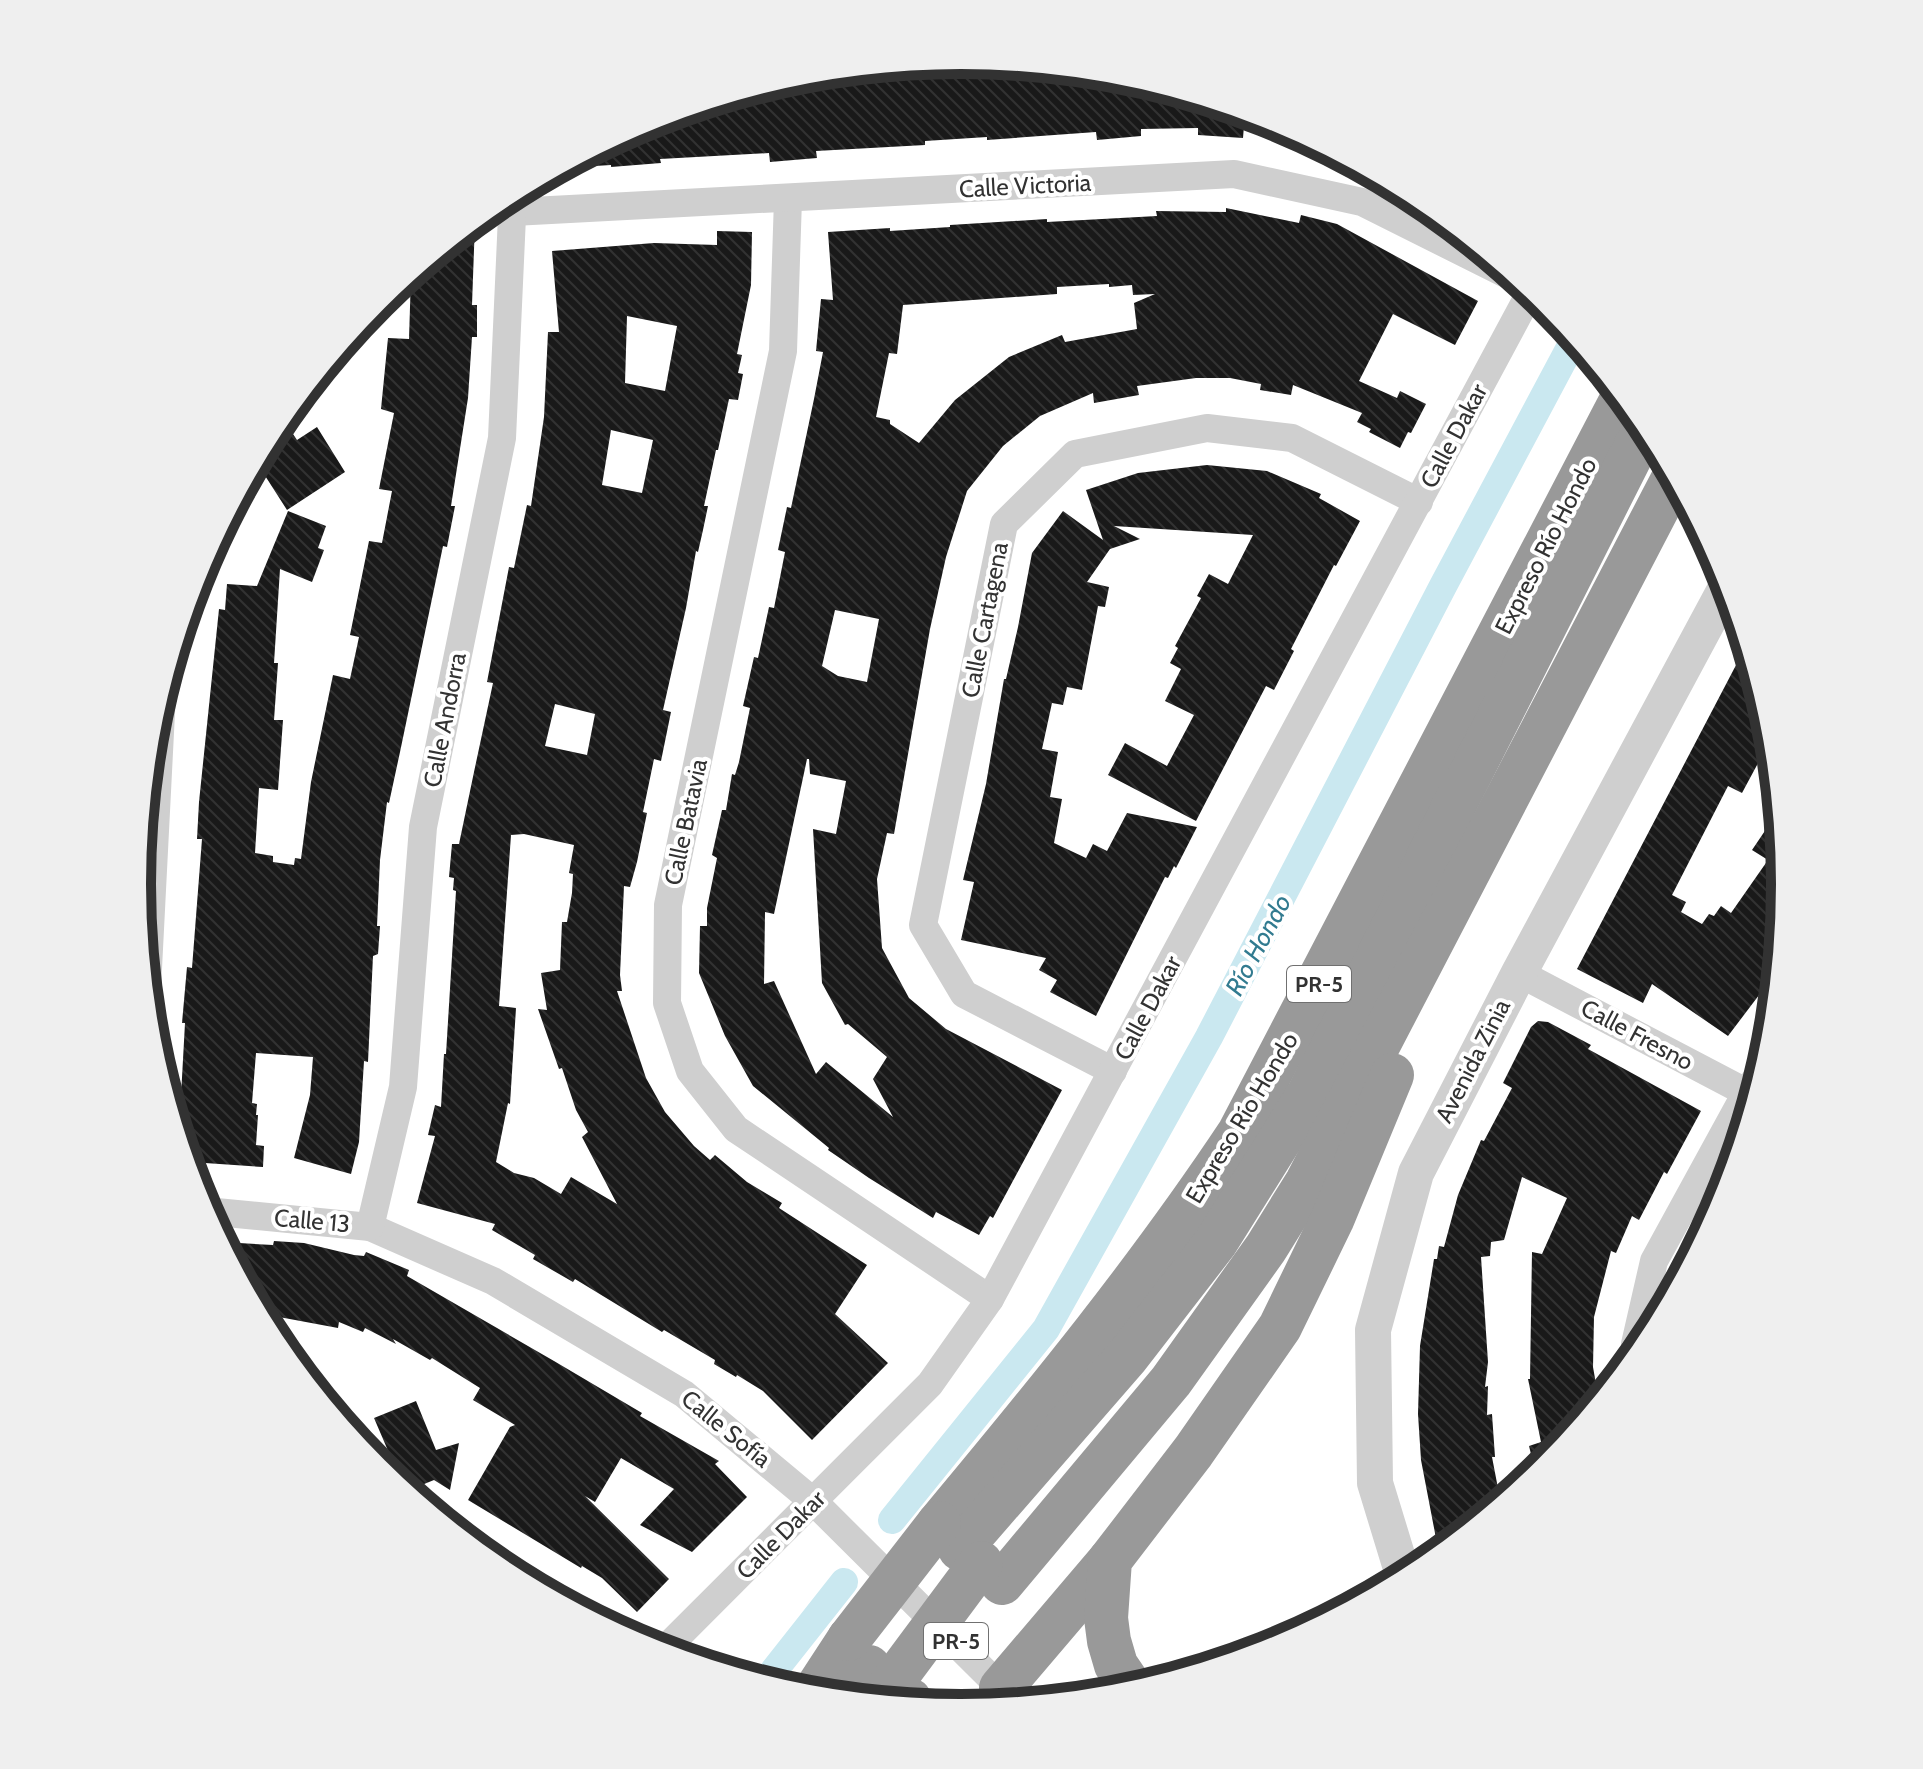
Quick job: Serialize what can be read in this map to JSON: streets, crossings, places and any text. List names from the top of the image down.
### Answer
{
  "streets": {
    "highway": ["Expreso Río Hondo", "PR-5"],
    "street": [
      "Calle Victoria",
      "Calle Dakar",
      "Calle Cartagena",
      "Calle Andorra",
      "Calle Batavia",
      "Calle Fresno",
      "Avenida Zinia",
      "Calle 13",
      "Calle Sofía"
    ]
  },
  "crossings": [
    ["Calle Victoria", "Calle Batavia"],
    ["Calle Dakar", "Calle Cartagena"],
    ["Calle Dakar", "Calle Batavia"],
    ["Calle Dakar", "Calle Sofía"],
    ["Calle Andorra", "Calle 13"],
    ["Calle Andorra", "Calle Sofía"],
    ["Calle Fresno", "Avenida Zinia"],
    ["Calle 13", "Calle Sofía"]
  ],
  "water": ["Río Hondo"]
}
